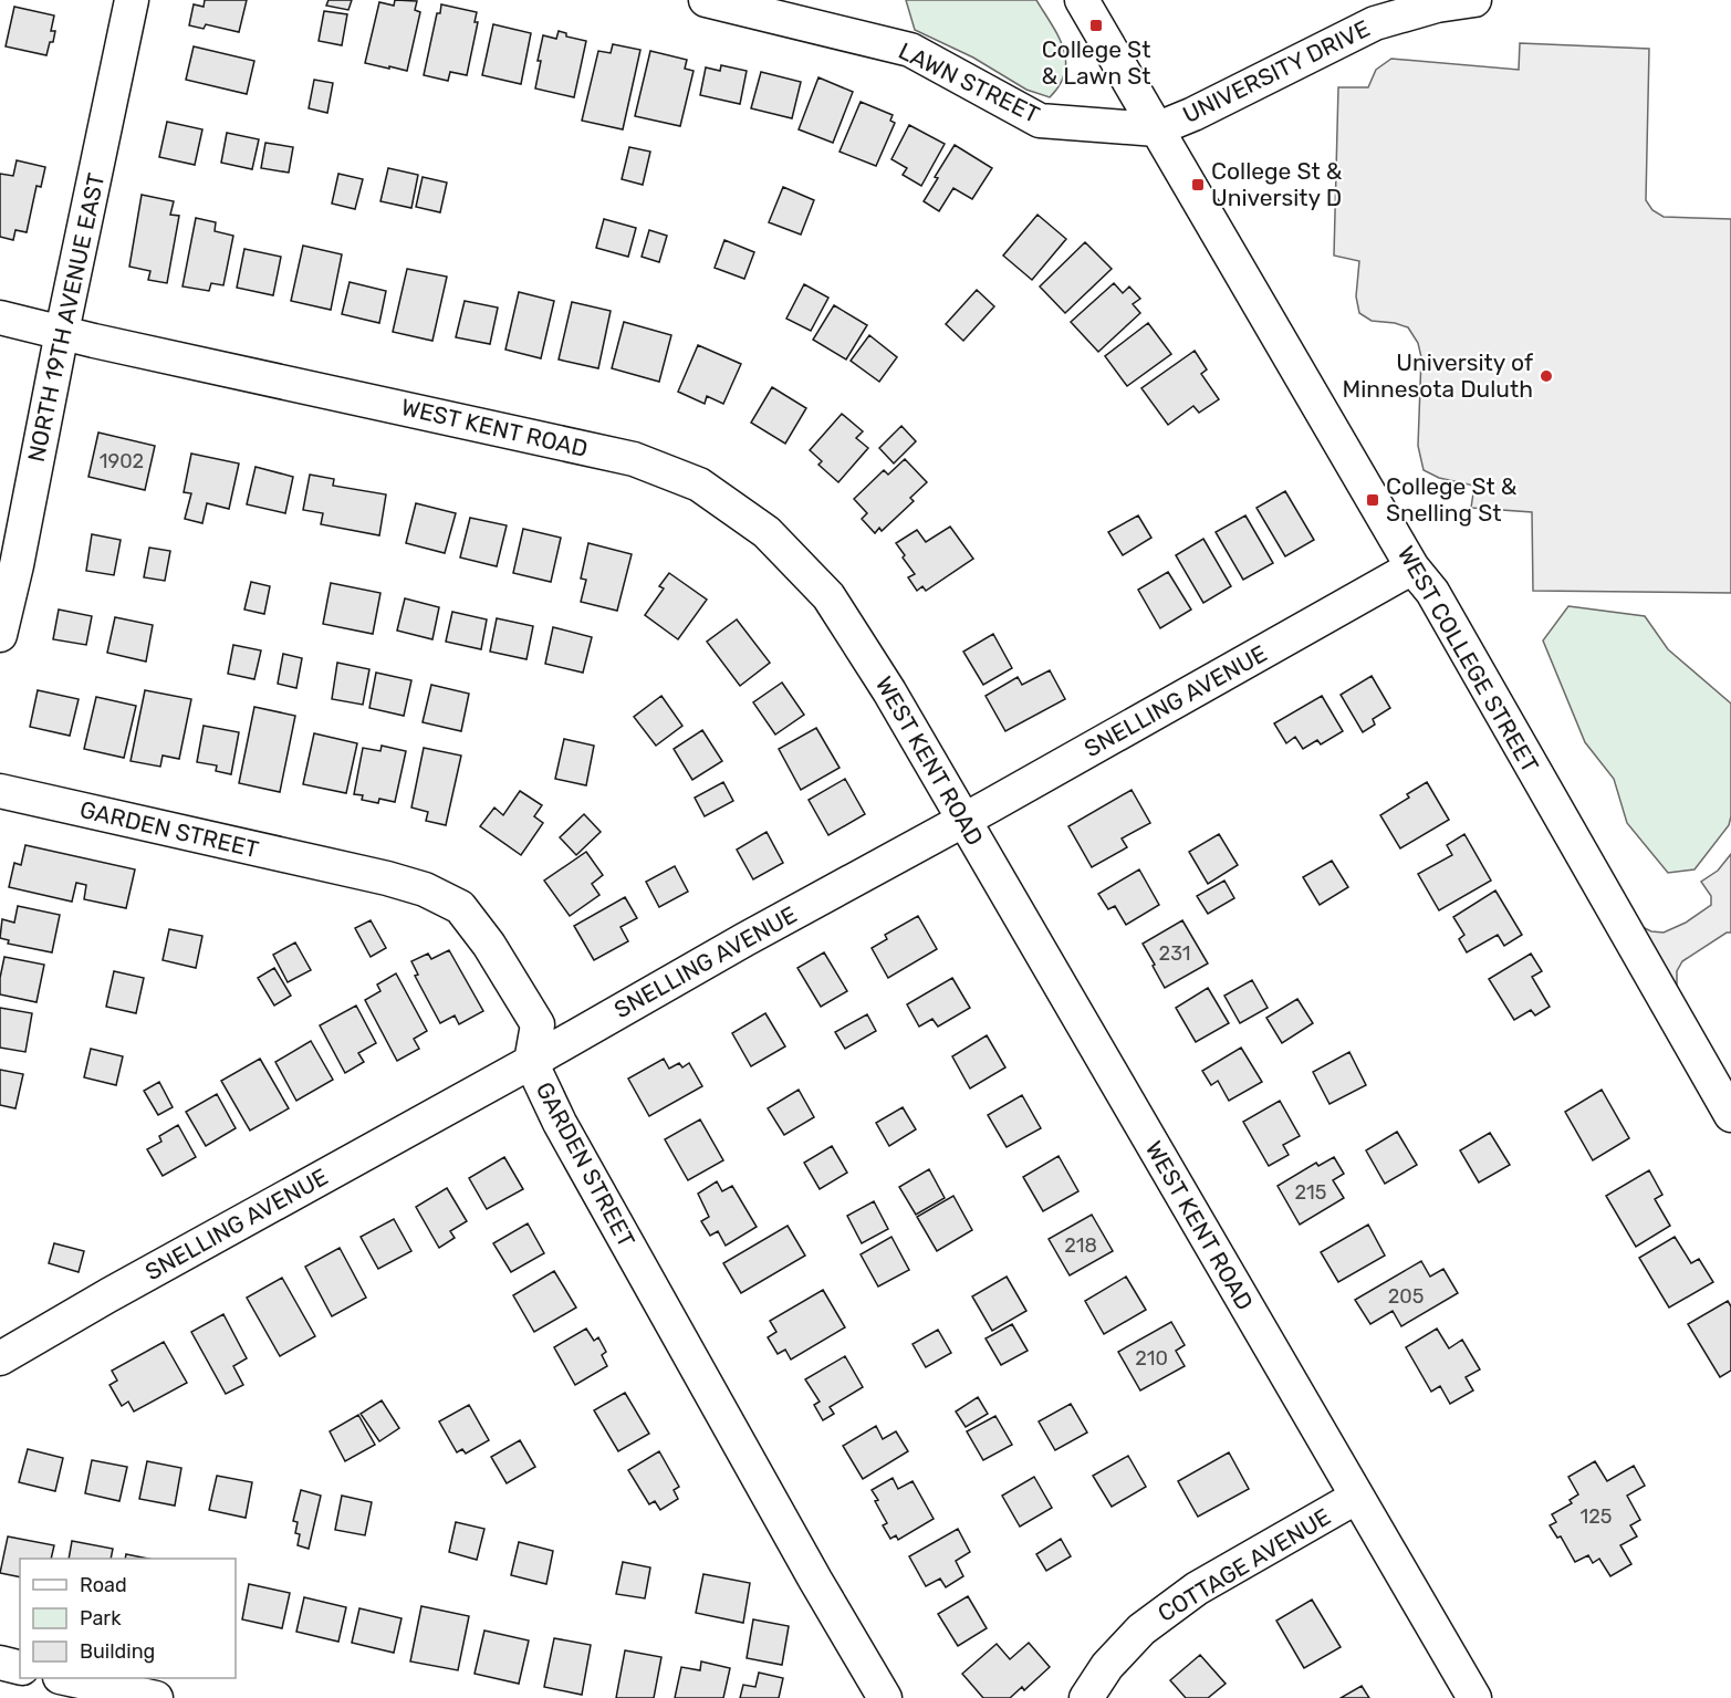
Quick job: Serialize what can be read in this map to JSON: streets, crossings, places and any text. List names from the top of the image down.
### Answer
{
  "streets": {
    "street": [
      "UNIVERSITY DRIVE",
      "LAWN STREET",
      "NORTH 19TH AVENUE EAST",
      "WEST KENT ROAD",
      "WEST COLLEGE STREET",
      "SNELLING AVENUE",
      "GARDEN STREET",
      "COTTAGE AVENUE"
    ]
  },
  "crossings": [
    ["UNIVERSITY DRIVE", "LAWN STREET"],
    ["UNIVERSITY DRIVE", "WEST COLLEGE STREET"],
    ["LAWN STREET", "WEST COLLEGE STREET"],
    ["NORTH 19TH AVENUE EAST", "WEST KENT ROAD"],
    ["WEST KENT ROAD", "SNELLING AVENUE"],
    ["WEST KENT ROAD", "COTTAGE AVENUE"],
    ["WEST COLLEGE STREET", "SNELLING AVENUE"],
    ["SNELLING AVENUE", "GARDEN STREET"]
  ],
  "places": {
    "transit": ["College St & Lawn St", "College St & University D", "College St & Snelling St"],
    "other": ["University of Minnesota Duluth"]
  },
  "house_numbers": [
    "1902",
    "231",
    "215",
    "218",
    "205",
    "210",
    "125"
  ],
  "legend": ["Road", "Park", "Building"]
}
